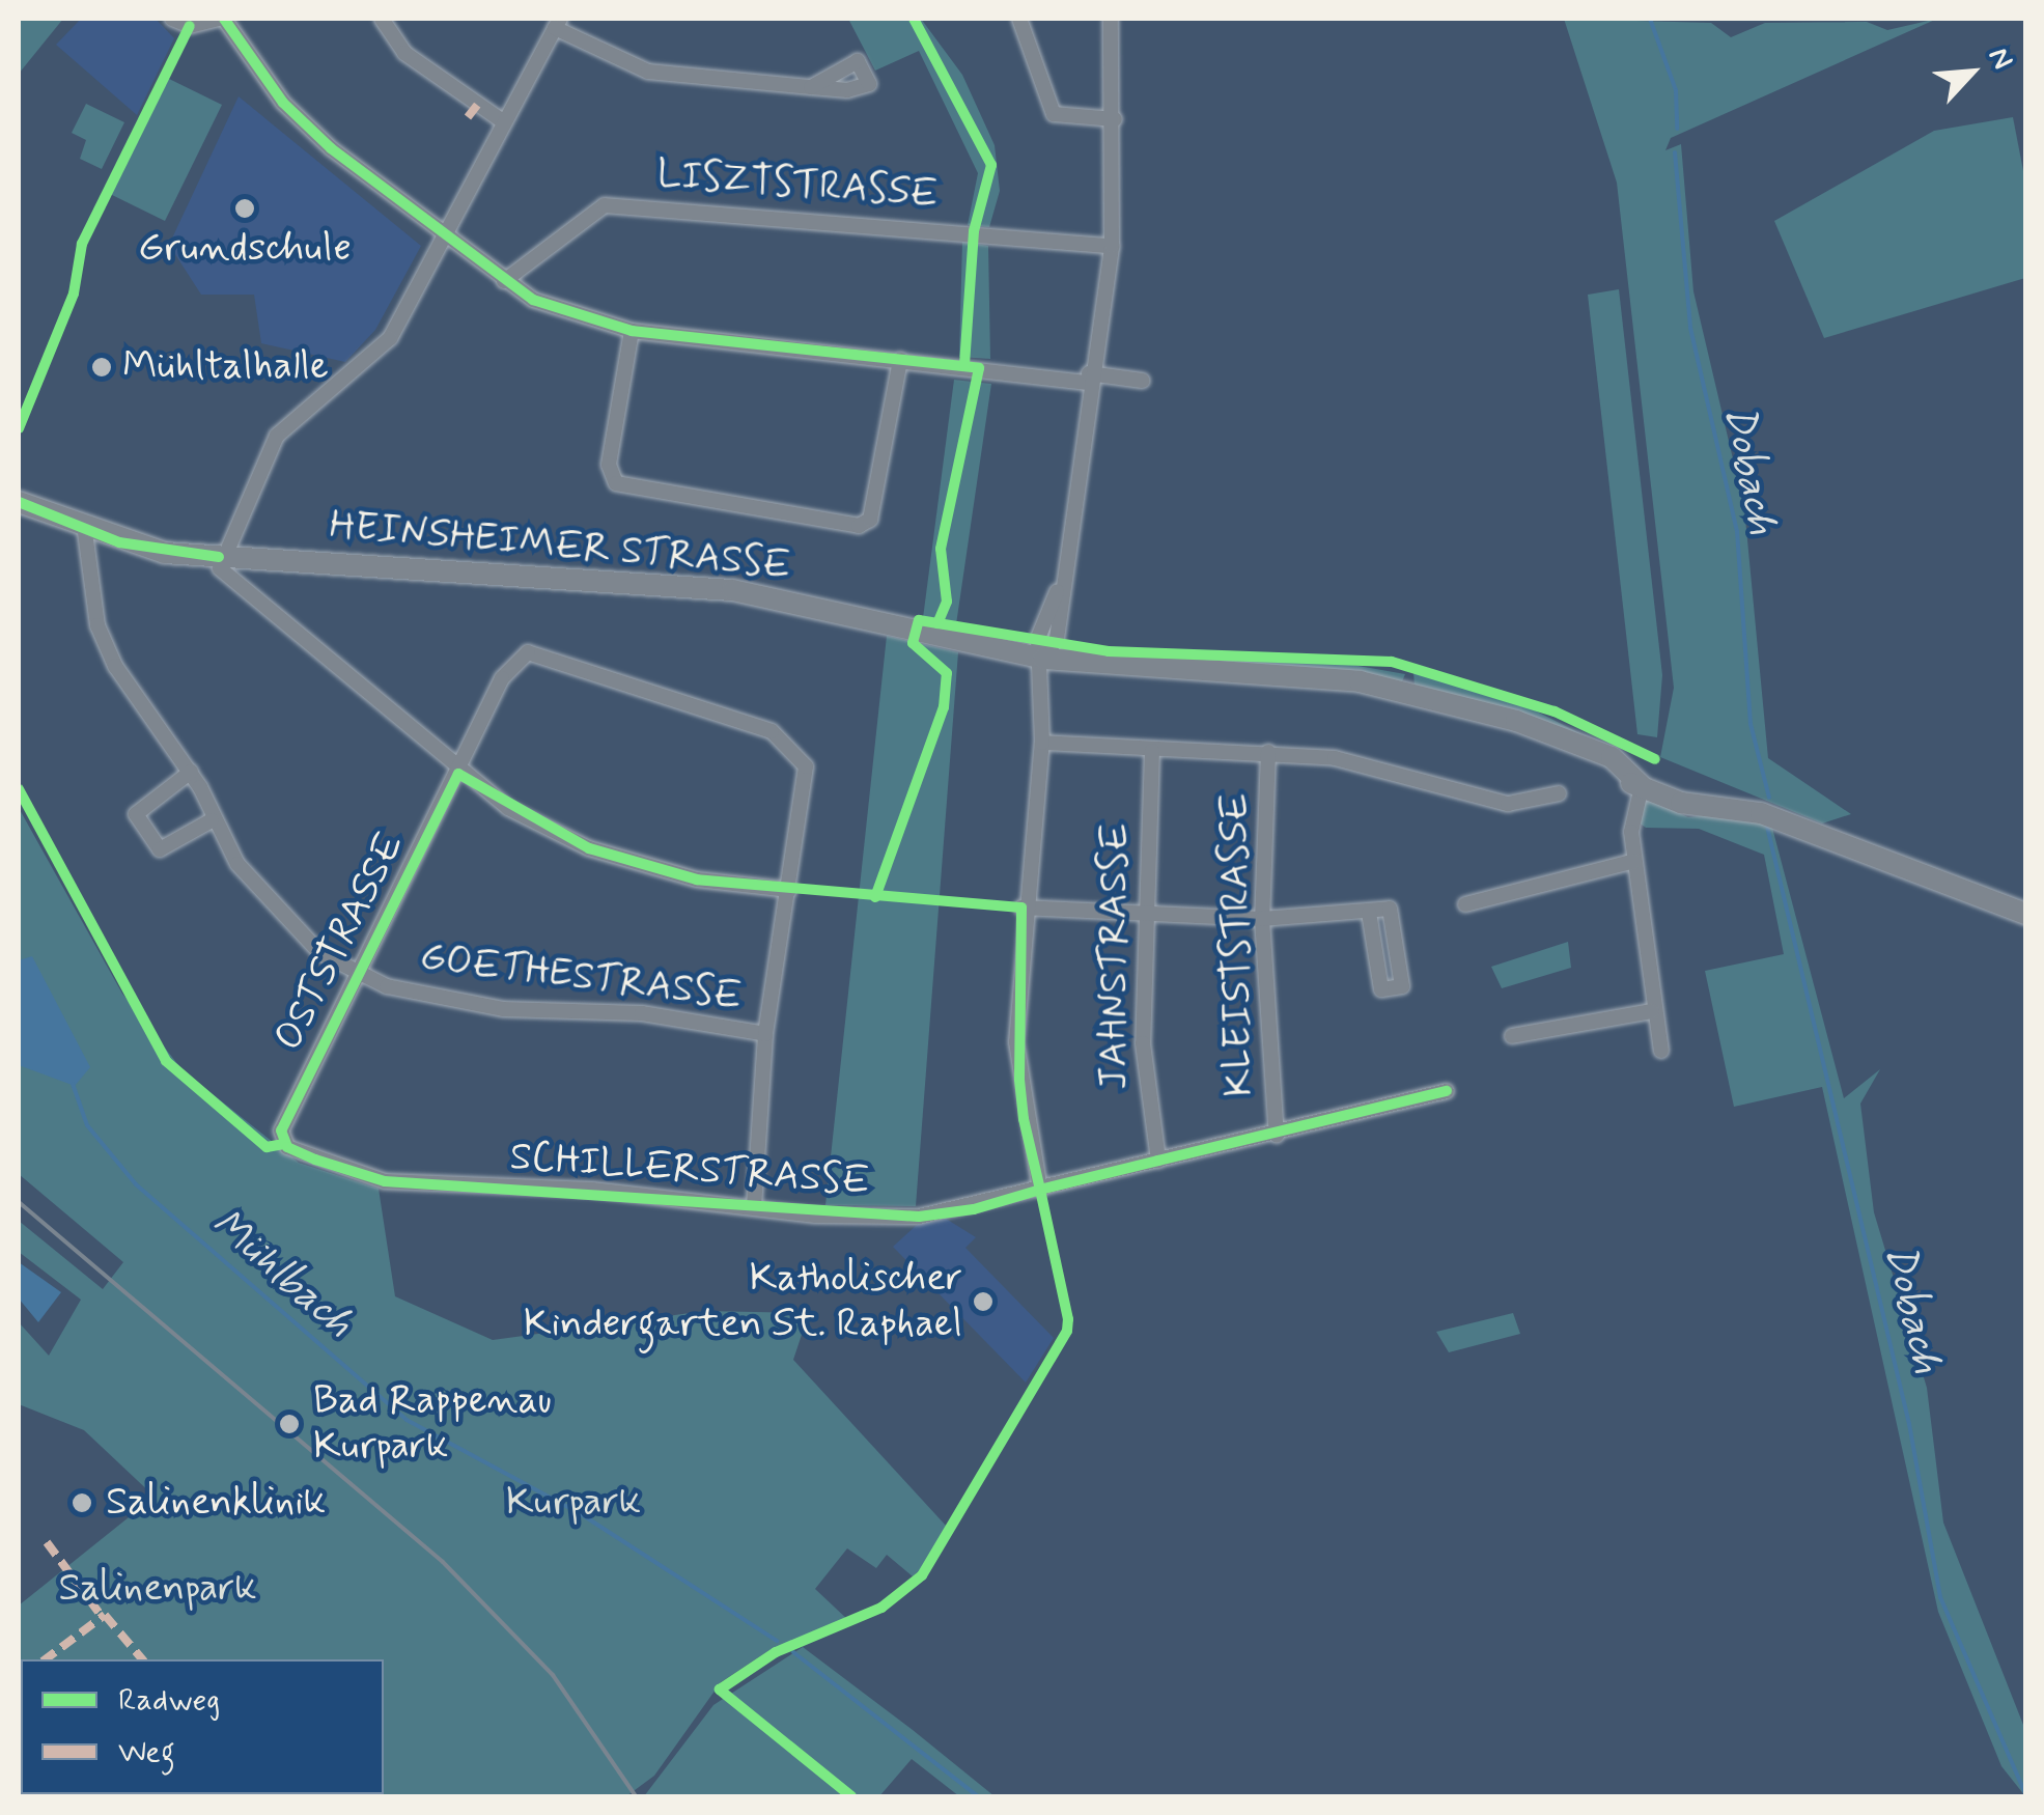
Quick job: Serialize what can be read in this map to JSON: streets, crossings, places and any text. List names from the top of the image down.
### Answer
{
  "streets": {
    "street": [
      "LISZTSTRASSE",
      "HEINSHEIMER STRASSE",
      "OSTSTRASSE",
      "KLEISTSTRASSE",
      "JAHNSTRASSE",
      "GOETHESTRASSE",
      "SCHILLERSTRASSE"
    ]
  },
  "crossings": [
    ["HEINSHEIMER STRASSE", "GOETHESTRASSE"],
    ["OSTSTRASSE", "GOETHESTRASSE"],
    ["OSTSTRASSE", "SCHILLERSTRASSE"],
    ["KLEISTSTRASSE", "SCHILLERSTRASSE"],
    ["JAHNSTRASSE", "SCHILLERSTRASSE"]
  ],
  "water": ["Dobach", "Mühlbach"],
  "parks": ["Kurpark", "Salinenpark"],
  "places": [
    "Grundschule",
    "Mühltalhalle",
    "Katholischer Kindergarten St. Raphael",
    "Bad Rappenau Kurpark",
    "Salinenklinik"
  ],
  "legend": ["Radweg", "Weg"],
  "north": "top right"
}
